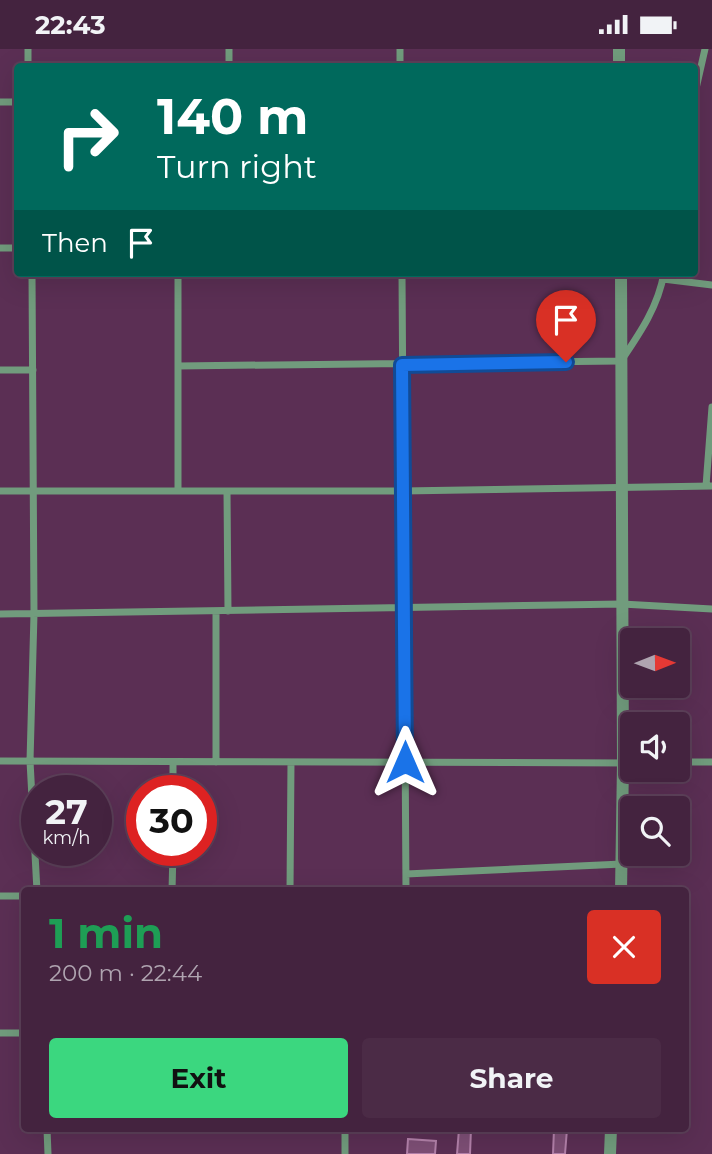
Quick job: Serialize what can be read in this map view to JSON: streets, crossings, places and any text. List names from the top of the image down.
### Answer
{
  "north": "right",
  "page": {
    "status": "22:43",
    "turn": ["140 m", "Turn right"],
    "then": "Then",
    "speed": "27 km/h",
    "limit": "30",
    "heading": ["1 min", "200 m · 22:44"],
    "buttons": ["Exit", "Share"]
  }
}
